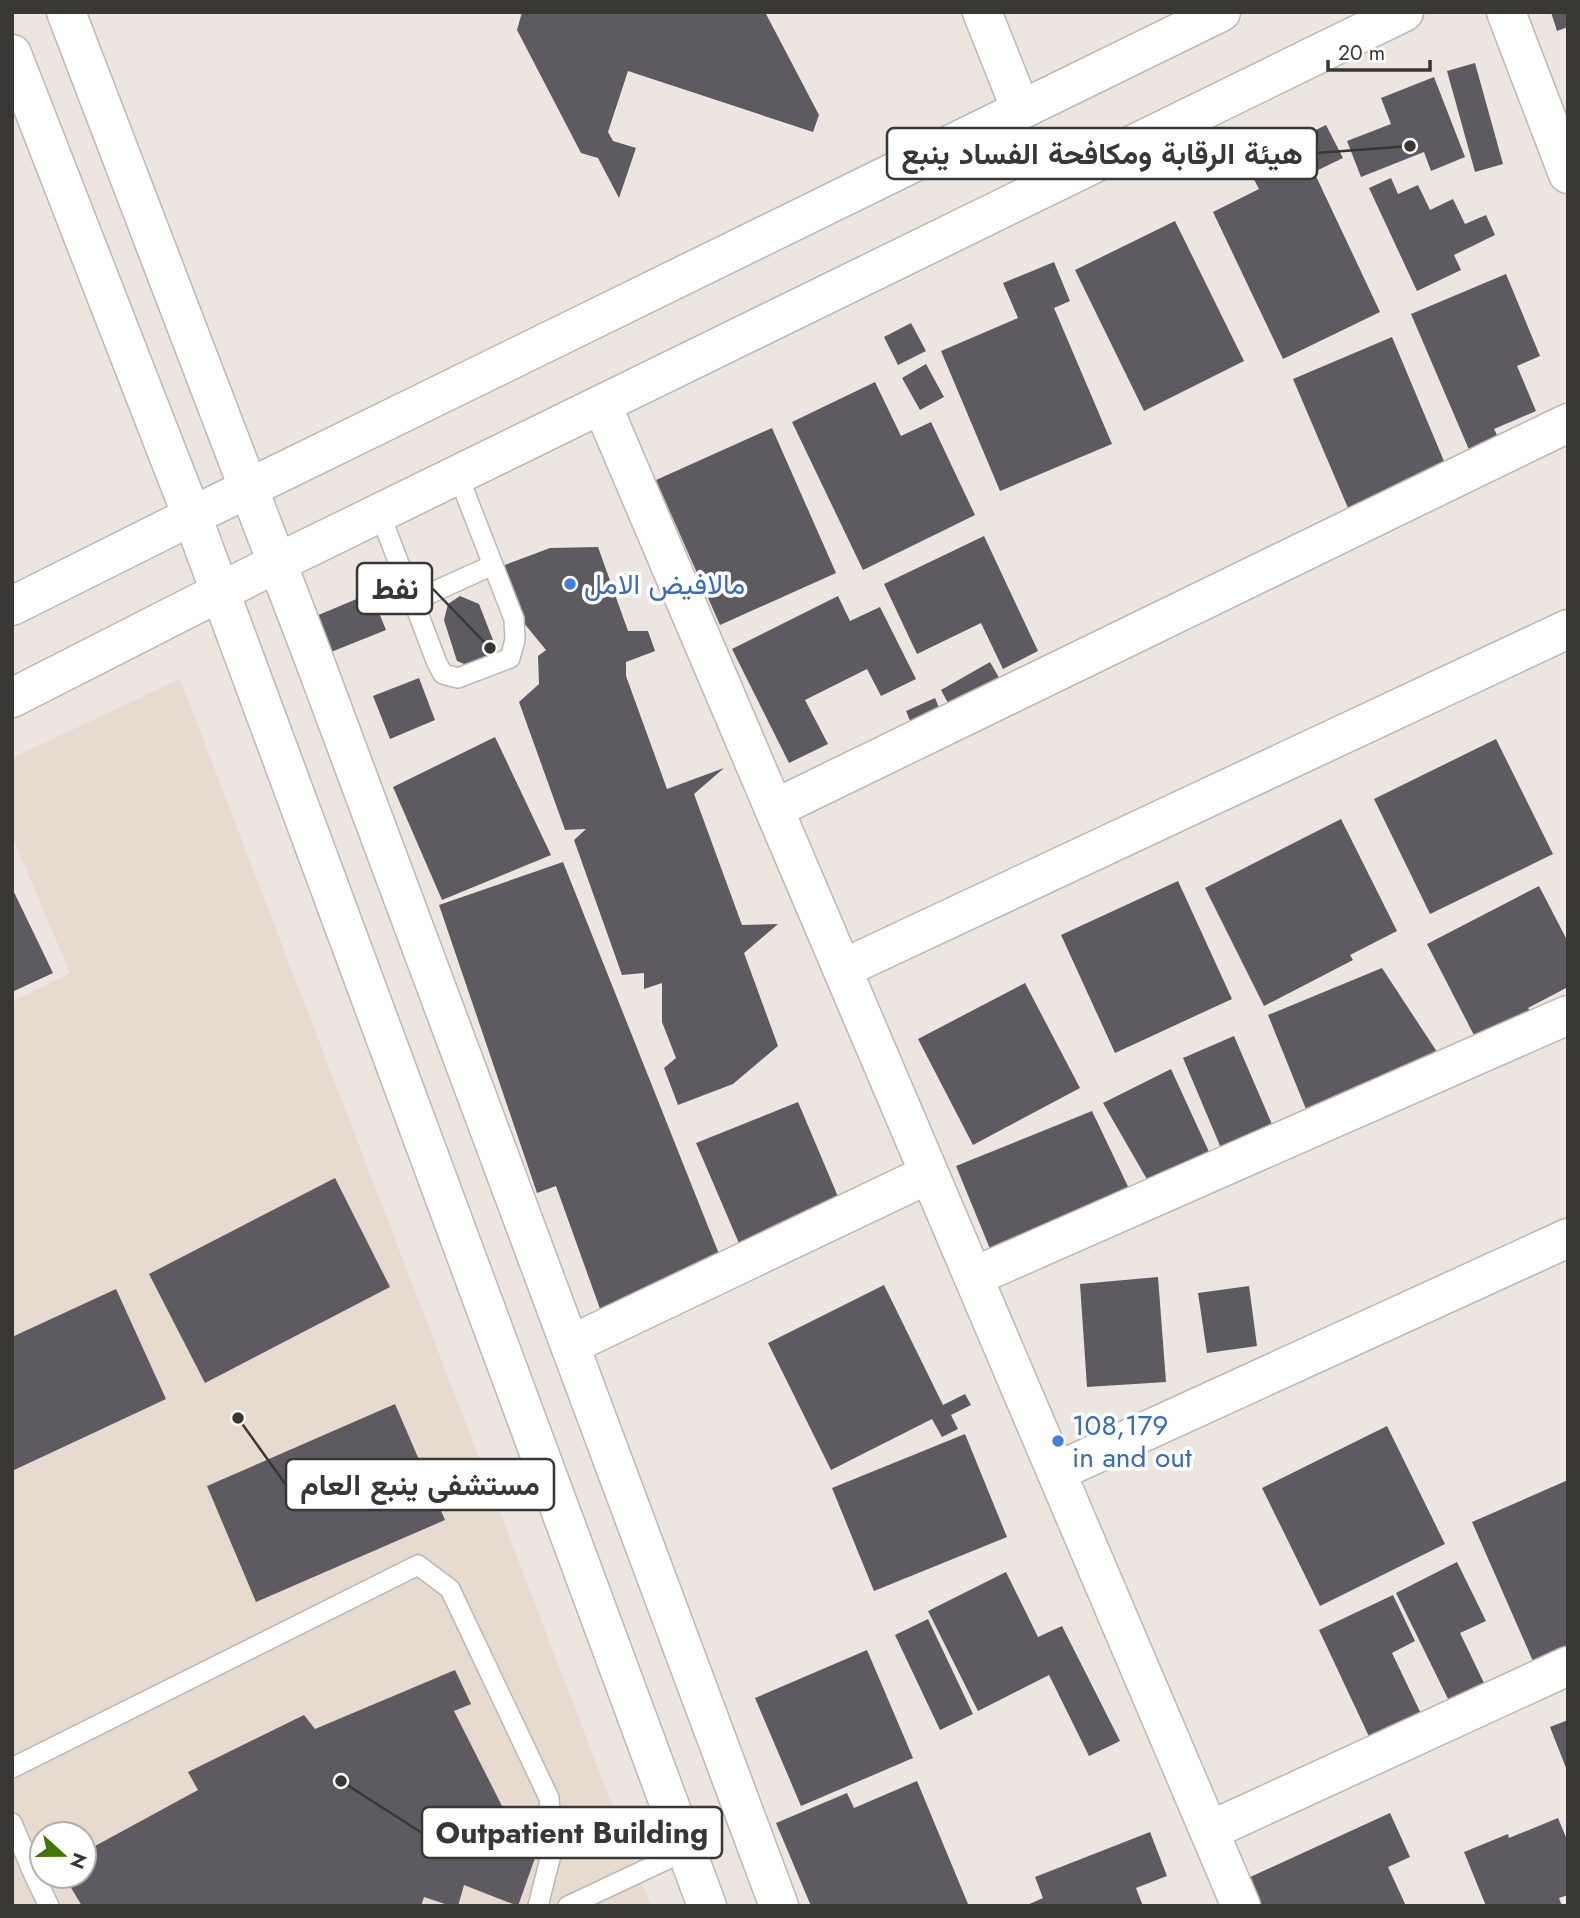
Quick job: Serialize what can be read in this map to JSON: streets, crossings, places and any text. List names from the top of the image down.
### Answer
{
  "places": [
    "هيئة الرقابة ومكافحة الفساد ينبع",
    "مالافيض الامل",
    "نفط",
    "مستشفى ينبع العام",
    "108,179 in and out",
    "Outpatient Building"
  ],
  "scale_bar": "20 m",
  "north": "right"
}
